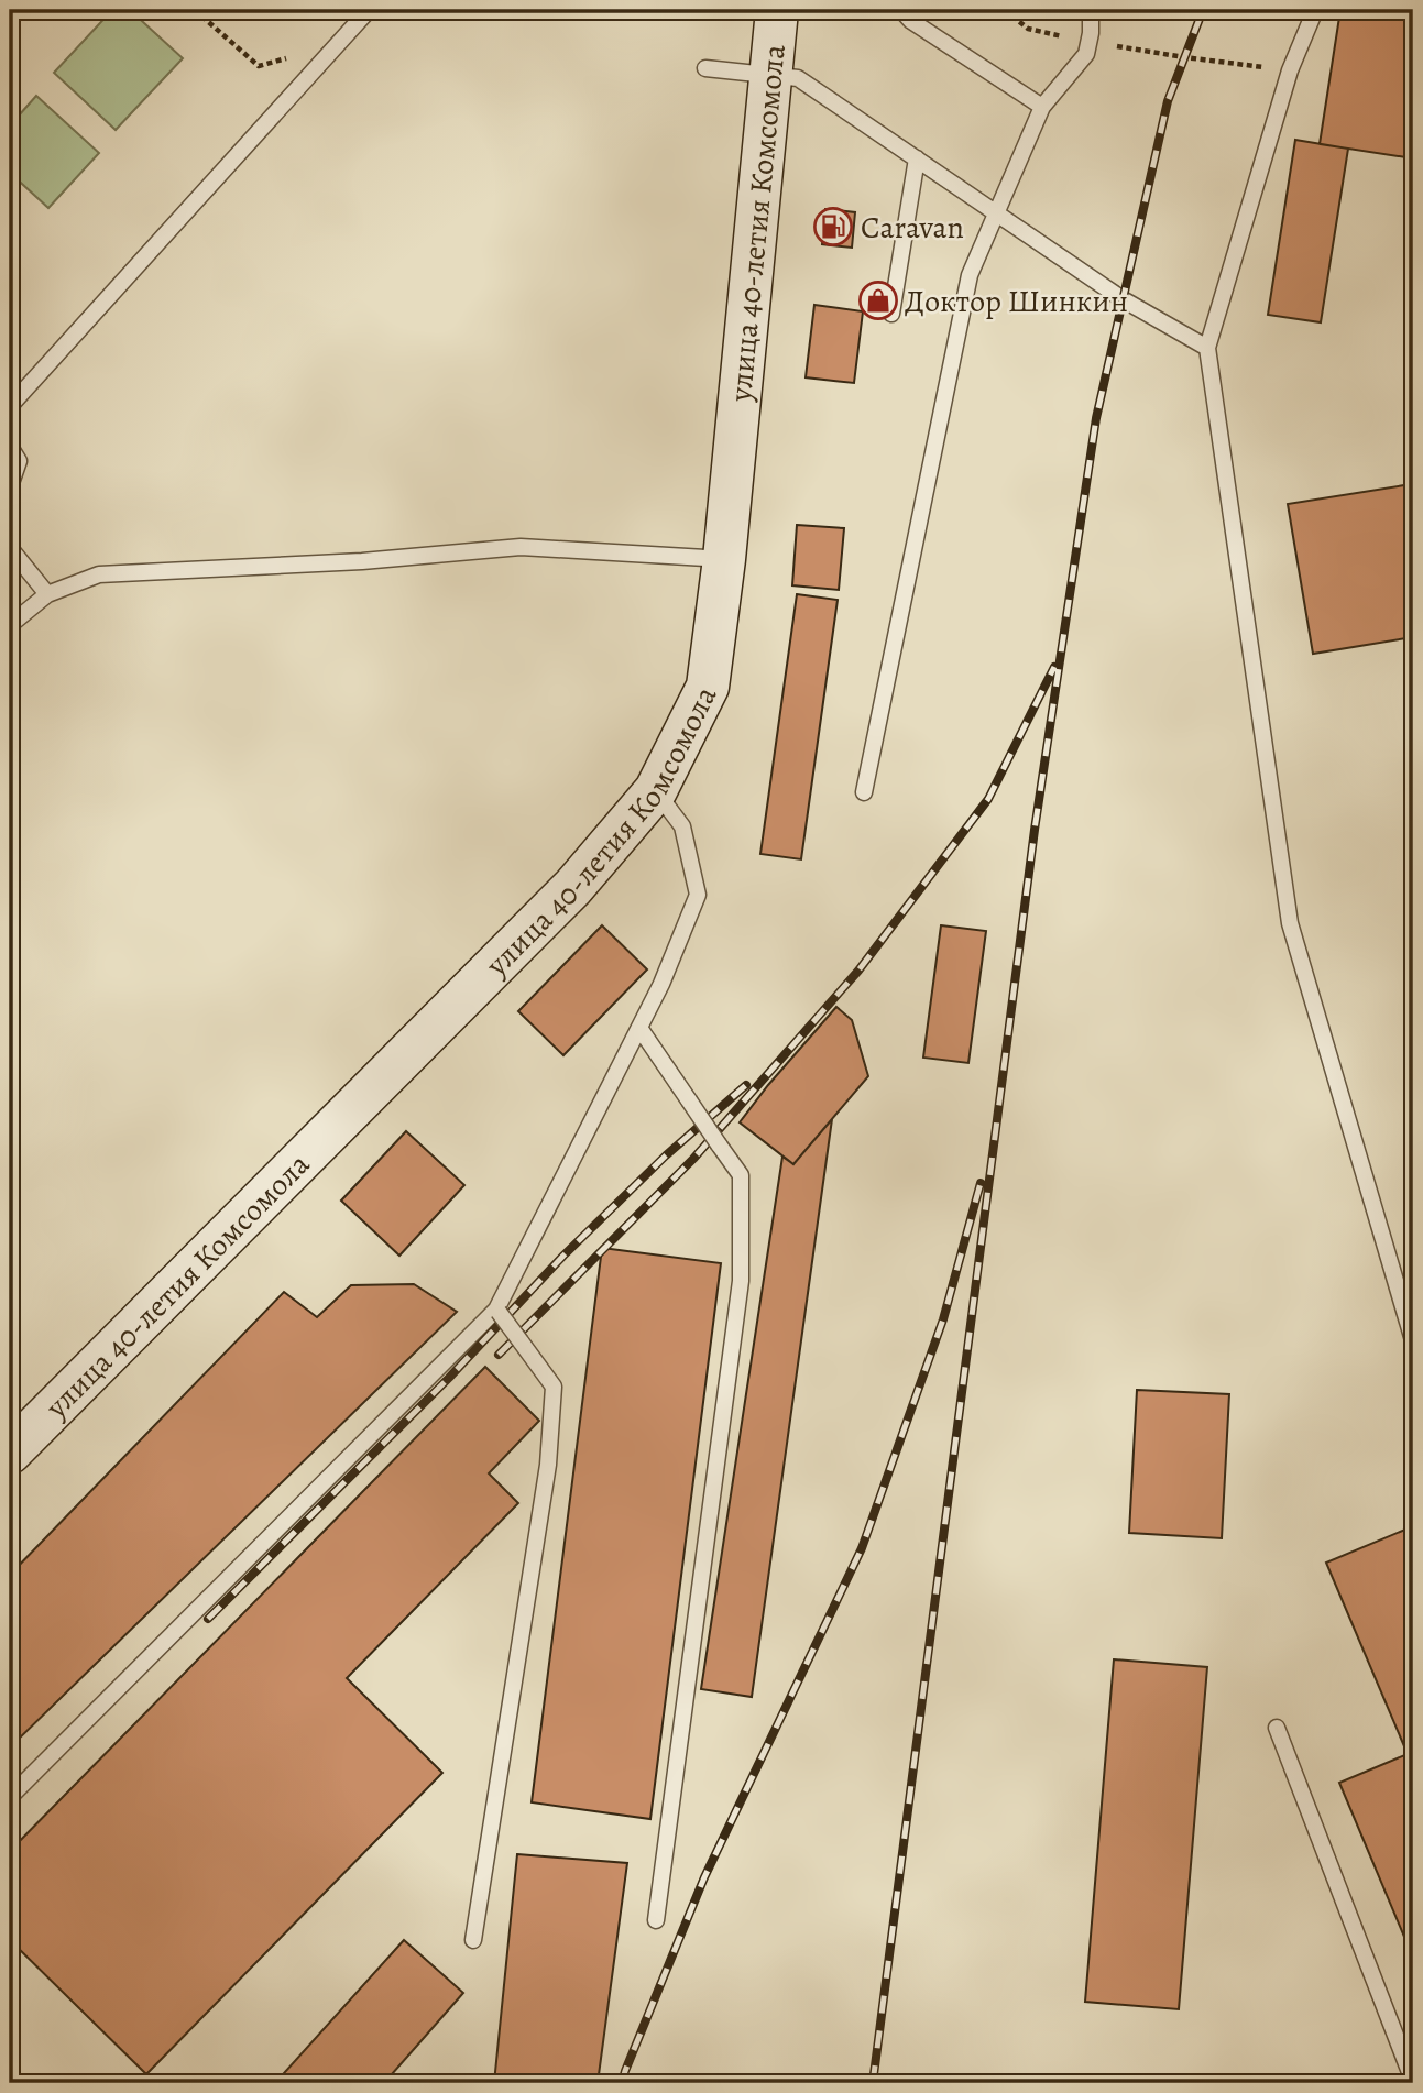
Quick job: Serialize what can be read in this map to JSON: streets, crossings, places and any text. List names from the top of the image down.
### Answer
{
  "streets": {
    "main road": ["улица 40-летия Комсомола"]
  },
  "places": {
    "fuel station": ["Caravan"],
    "shop": ["Доктор Шинкин"]
  }
}
